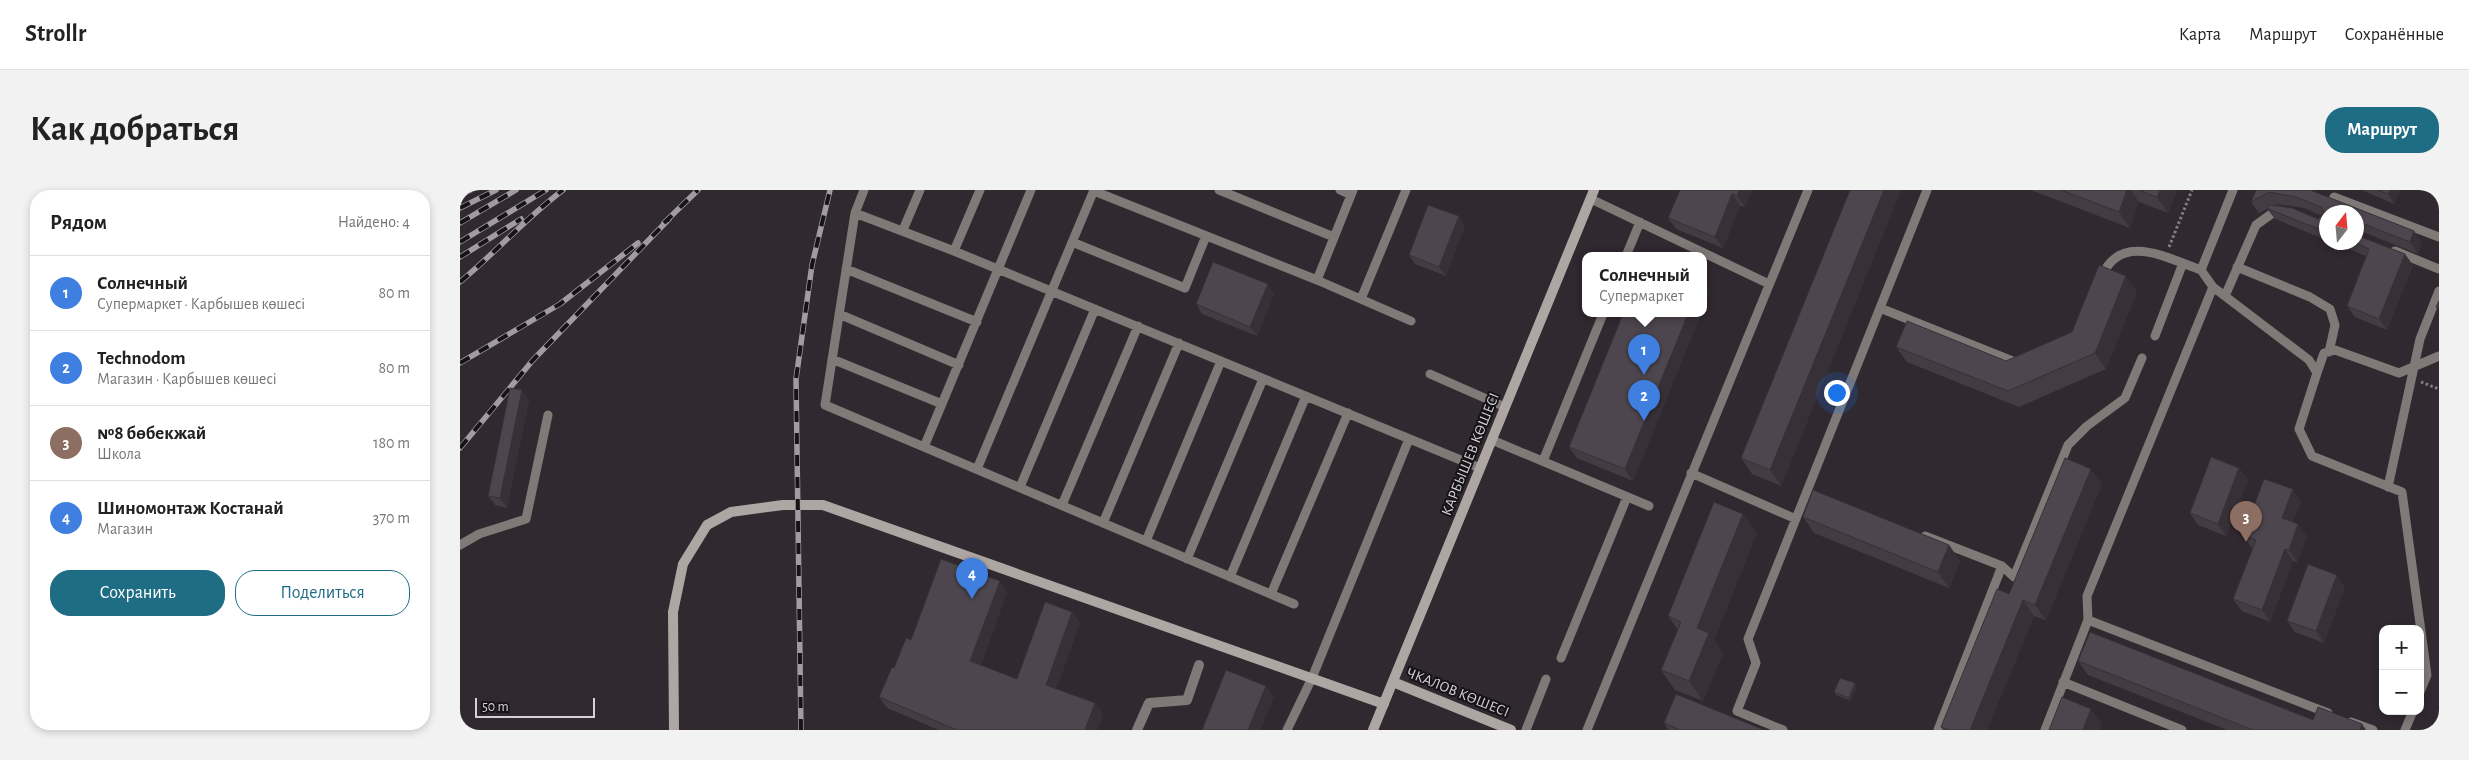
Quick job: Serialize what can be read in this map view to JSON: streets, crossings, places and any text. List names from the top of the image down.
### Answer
{
  "streets": {
    "street": ["КАРБЫШЕВ КӨШЕСІ", "ЧКАЛОВ КӨШЕСІ"]
  },
  "crossings": [
    ["КАРБЫШЕВ КӨШЕСІ", "ЧКАЛОВ КӨШЕСІ"]
  ],
  "scale_bar": "50 m",
  "north": "top",
  "page": {
    "header": "Strollr",
    "nav": ["Карта", "Маршрут", "Сохранённые"],
    "buttons": [
      "Маршрут",
      ["Сохранить", "Поделиться"]
    ],
    "title": "Как добраться",
    "heading": ["Рядом", "Найдено: 4"],
    "popup": ["Солнечный", "Супермаркет"],
    "list": [
      {
        "mark": "1",
        "name": "Солнечный",
        "note": "Супермаркет · Карбышев көшесі",
        "value": "80 m"
      },
      {
        "mark": "2",
        "name": "Technodom",
        "note": "Магазин · Карбышев көшесі",
        "value": "80 m"
      },
      {
        "mark": "3",
        "name": "№8 бөбекжай",
        "note": "Школа",
        "value": "180 m"
      },
      {
        "mark": "4",
        "name": "Шиномонтаж Костанай",
        "note": "Магазин",
        "value": "370 m"
      }
    ],
    "pins": [
      "1",
      "2",
      "3",
      "4"
    ],
    "map_buttons": ["+", "−"],
    "scale": "50 m"
  }
}
